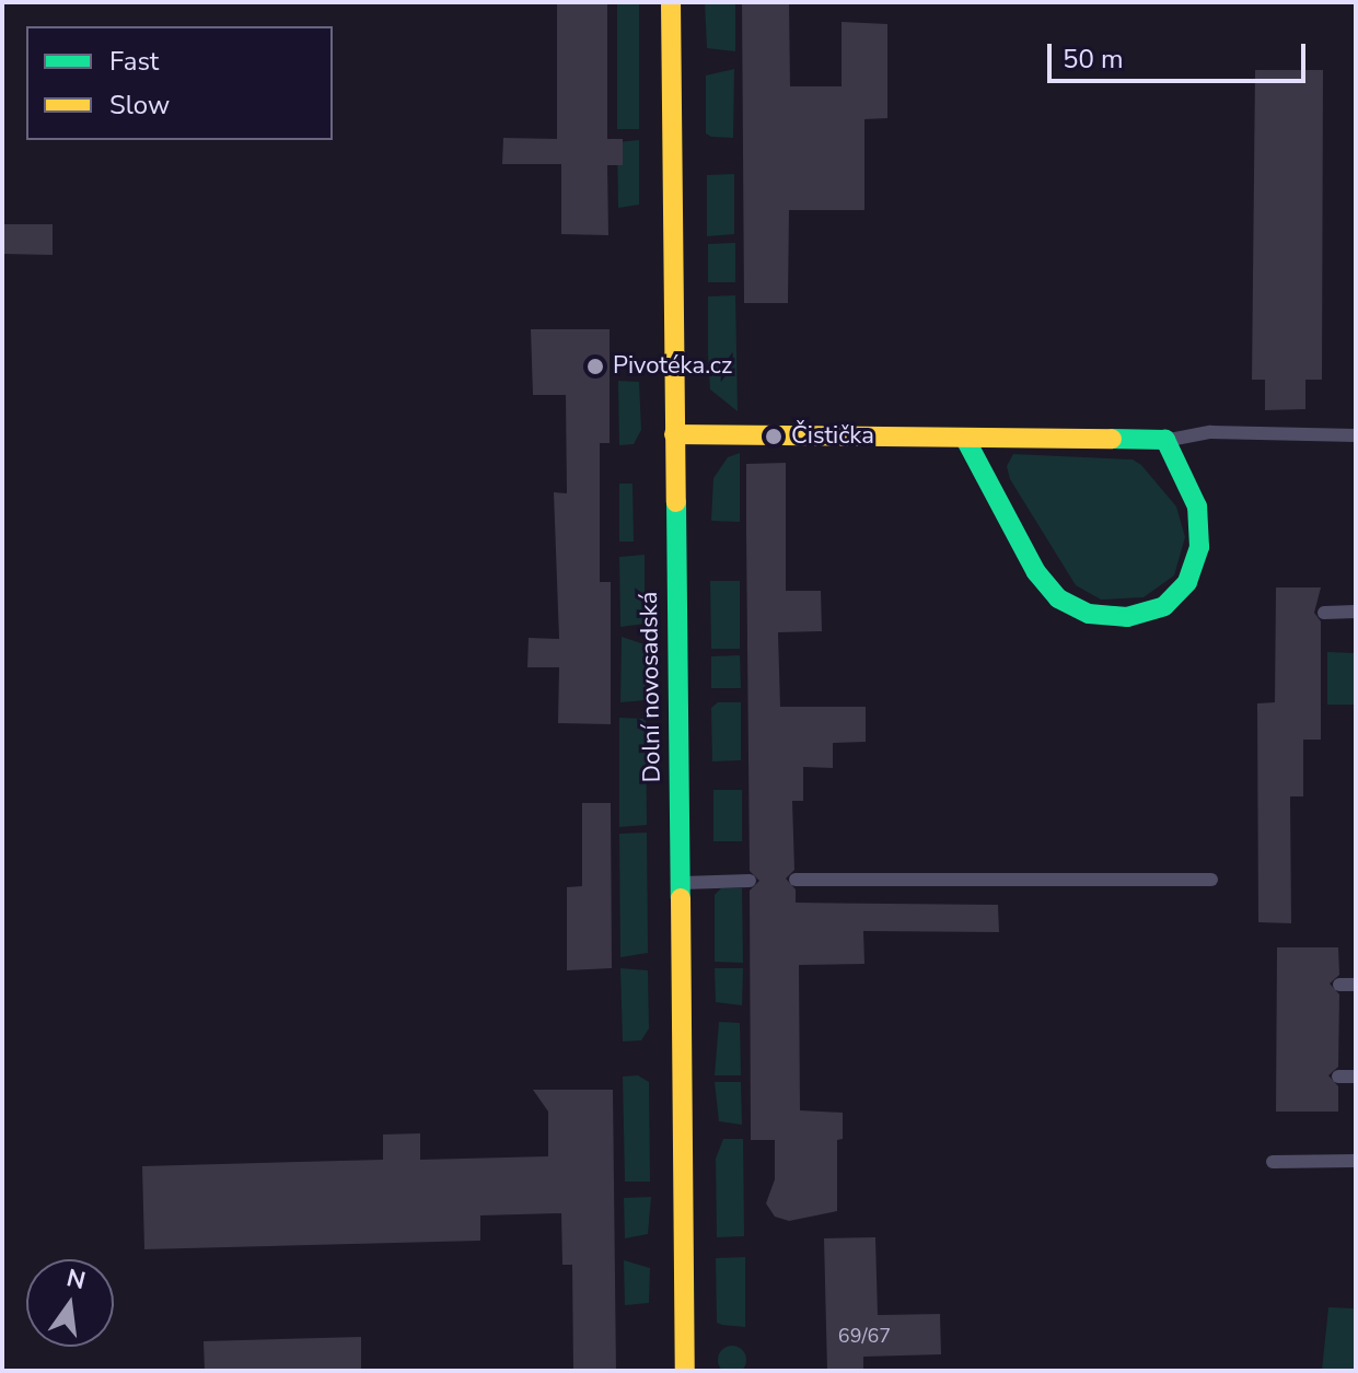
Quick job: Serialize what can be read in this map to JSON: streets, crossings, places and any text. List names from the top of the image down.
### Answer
{
  "streets": {
    "main road": ["Dolní novosadská"]
  },
  "places": ["Pivotéka.cz", "Čistička"],
  "house_numbers": ["69/67"],
  "legend": ["Fast", "Slow"],
  "scale_bar": "50 m",
  "north": "top"
}
